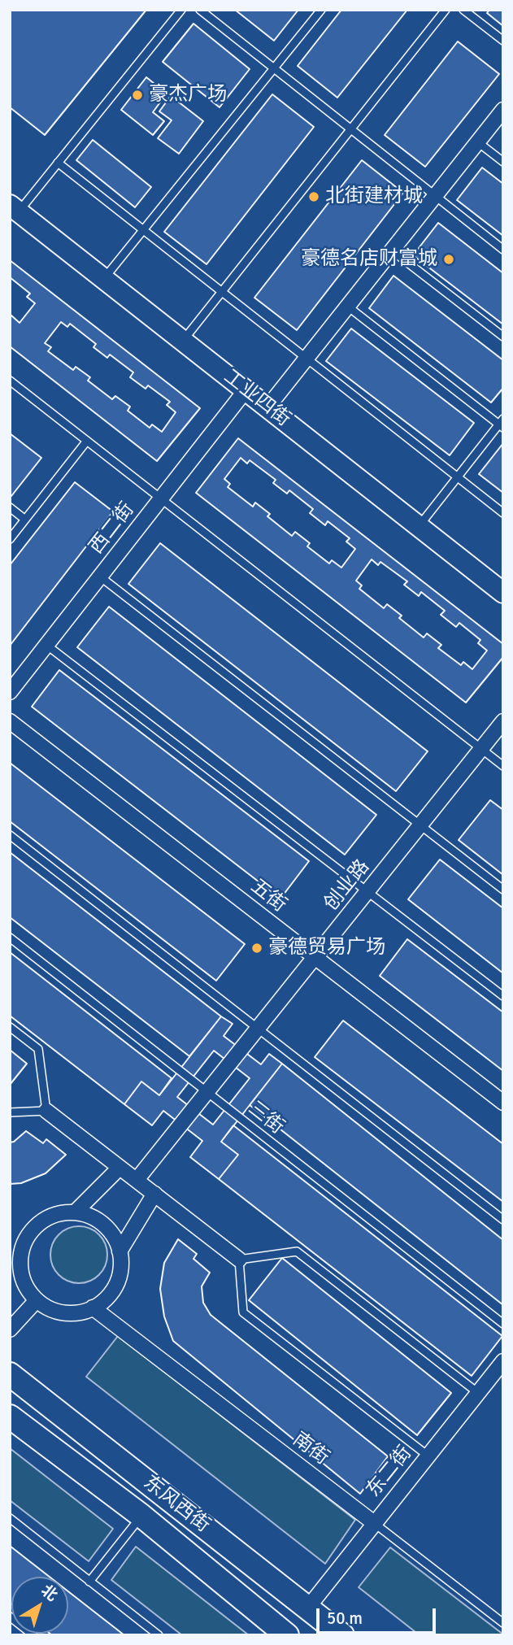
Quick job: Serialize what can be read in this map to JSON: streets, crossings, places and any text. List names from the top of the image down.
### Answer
{
  "streets": {
    "main road": ["东风西街"],
    "street": [
      "工业四街",
      "西二街",
      "创业路",
      "五街",
      "南街",
      "东二街"
    ],
    "lane": ["三街"]
  },
  "crossings": [
    ["工业四街", "西二街"],
    ["创业路", "五街"],
    ["创业路", "三街"],
    ["南街", "东二街"],
    ["东二街", "东风西街"]
  ],
  "places": [
    "豪杰广场",
    "北街建材城",
    "豪德名店财富城",
    "豪德贸易广场"
  ],
  "scale_bar": "50 m",
  "north": "top right"
}
